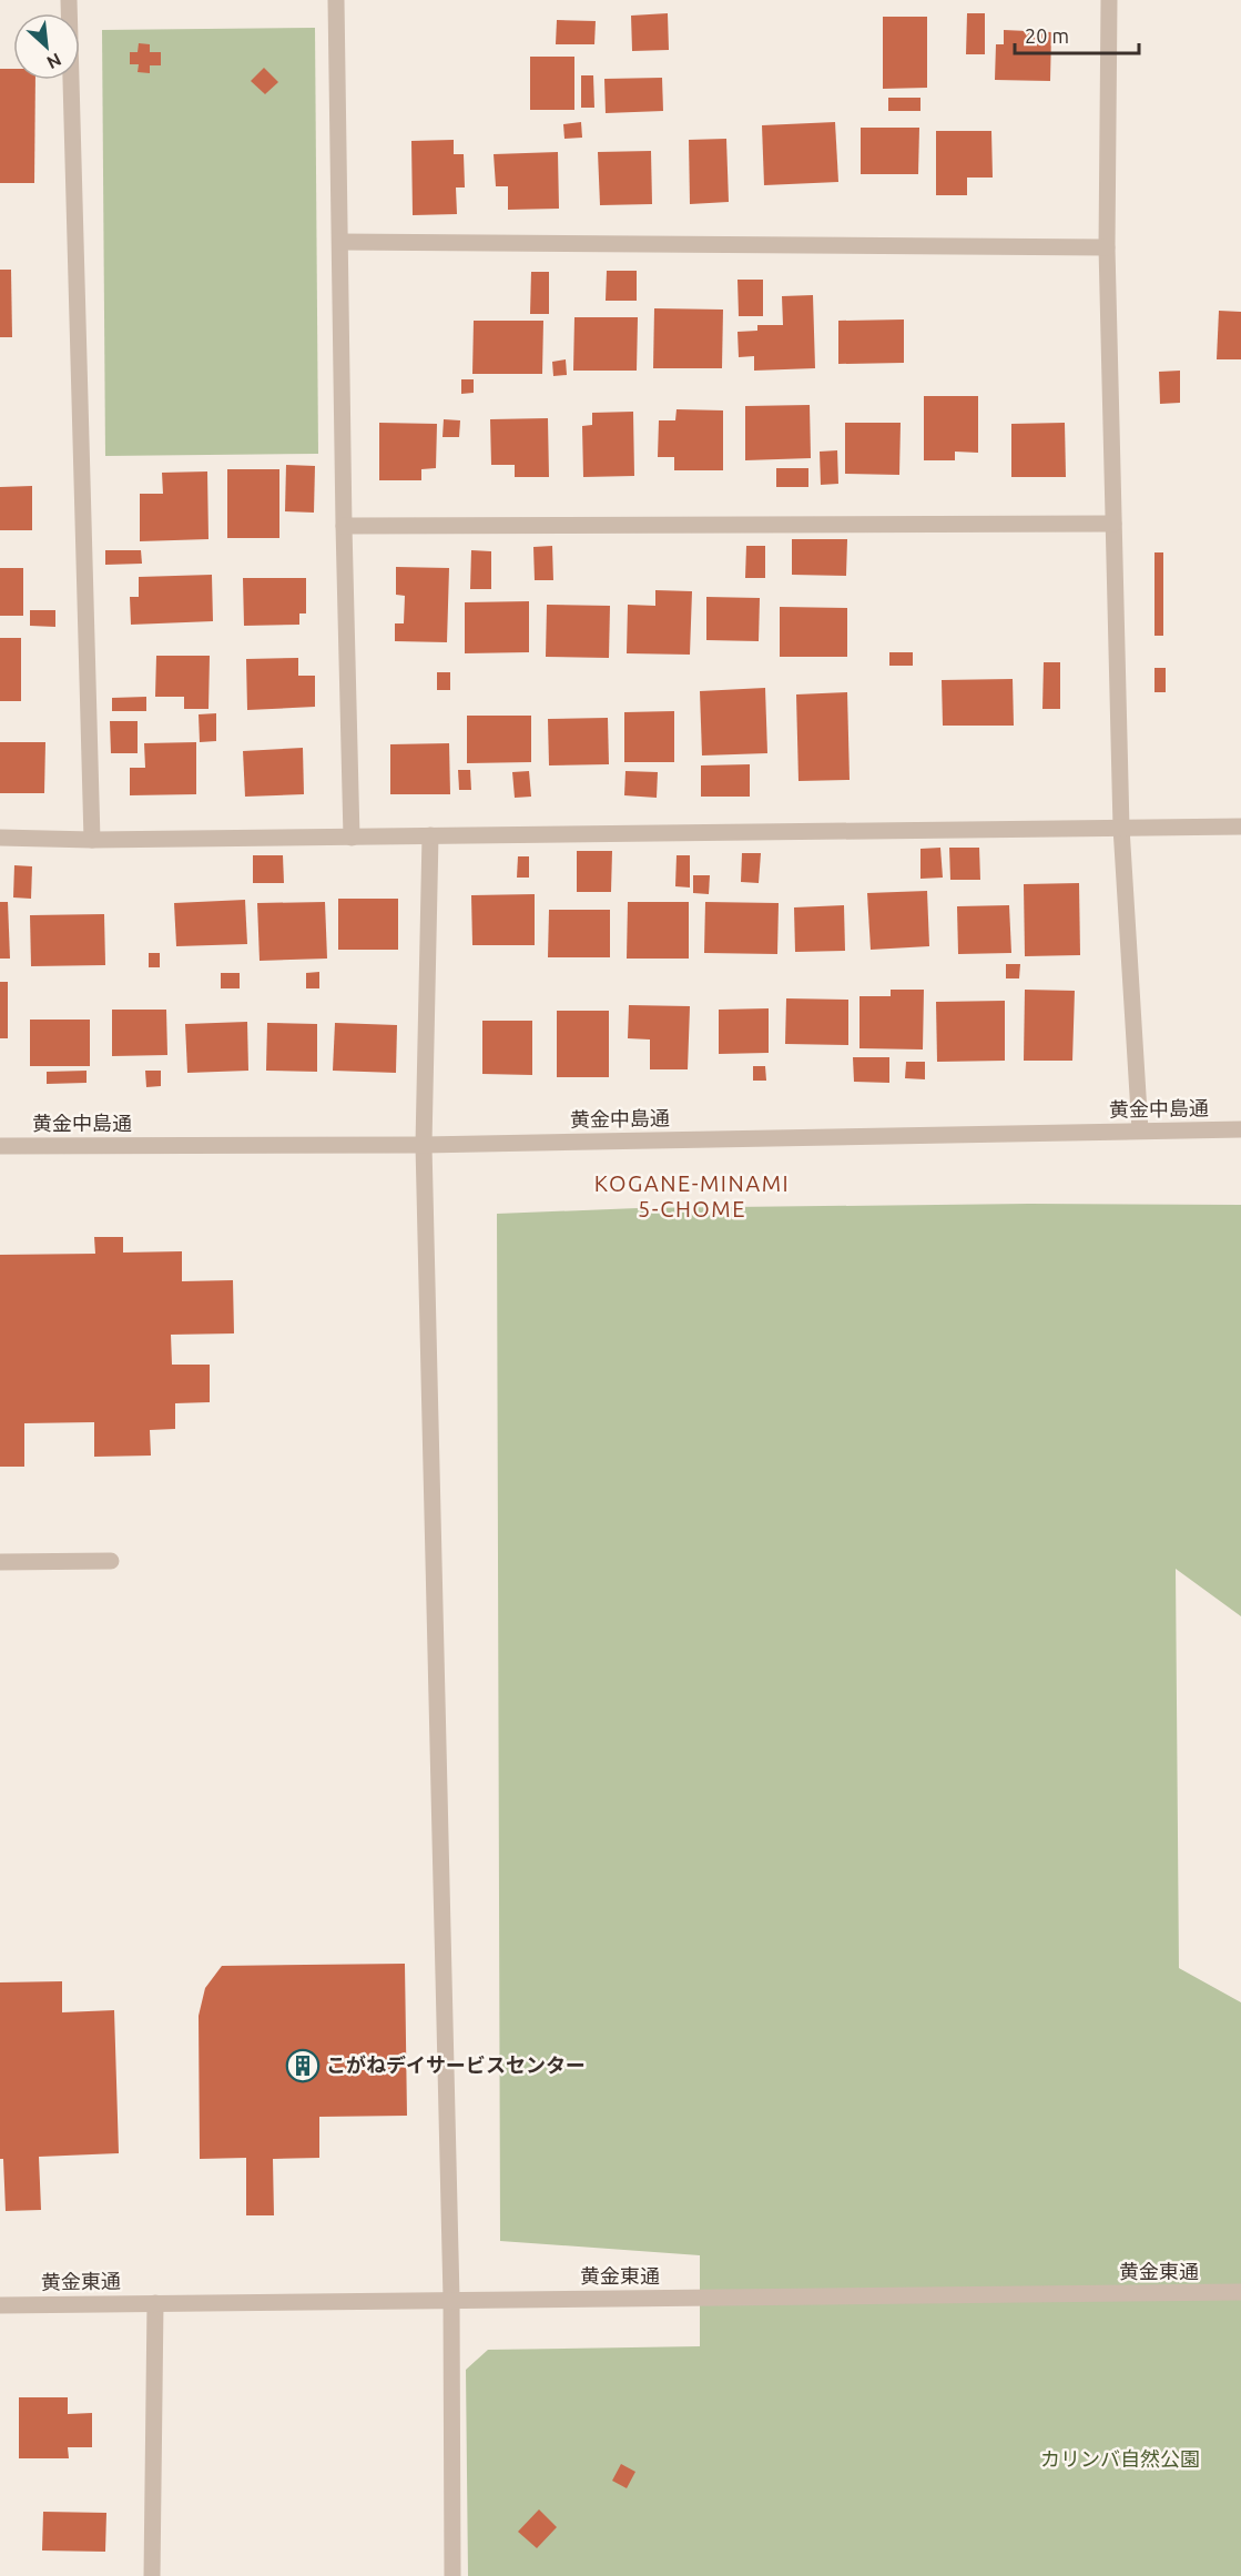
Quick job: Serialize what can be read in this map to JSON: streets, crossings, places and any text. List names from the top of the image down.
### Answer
{
  "streets": {
    "street": ["黄金中島通", "黄金東通"]
  },
  "districts": ["KOGANE-MINAMI 5-CHOME"],
  "parks": ["カリンバ自然公園"],
  "places": {
    "building": ["こがねデイサービスセンター"]
  },
  "scale_bar": "20 m",
  "north": "bottom right"
}
